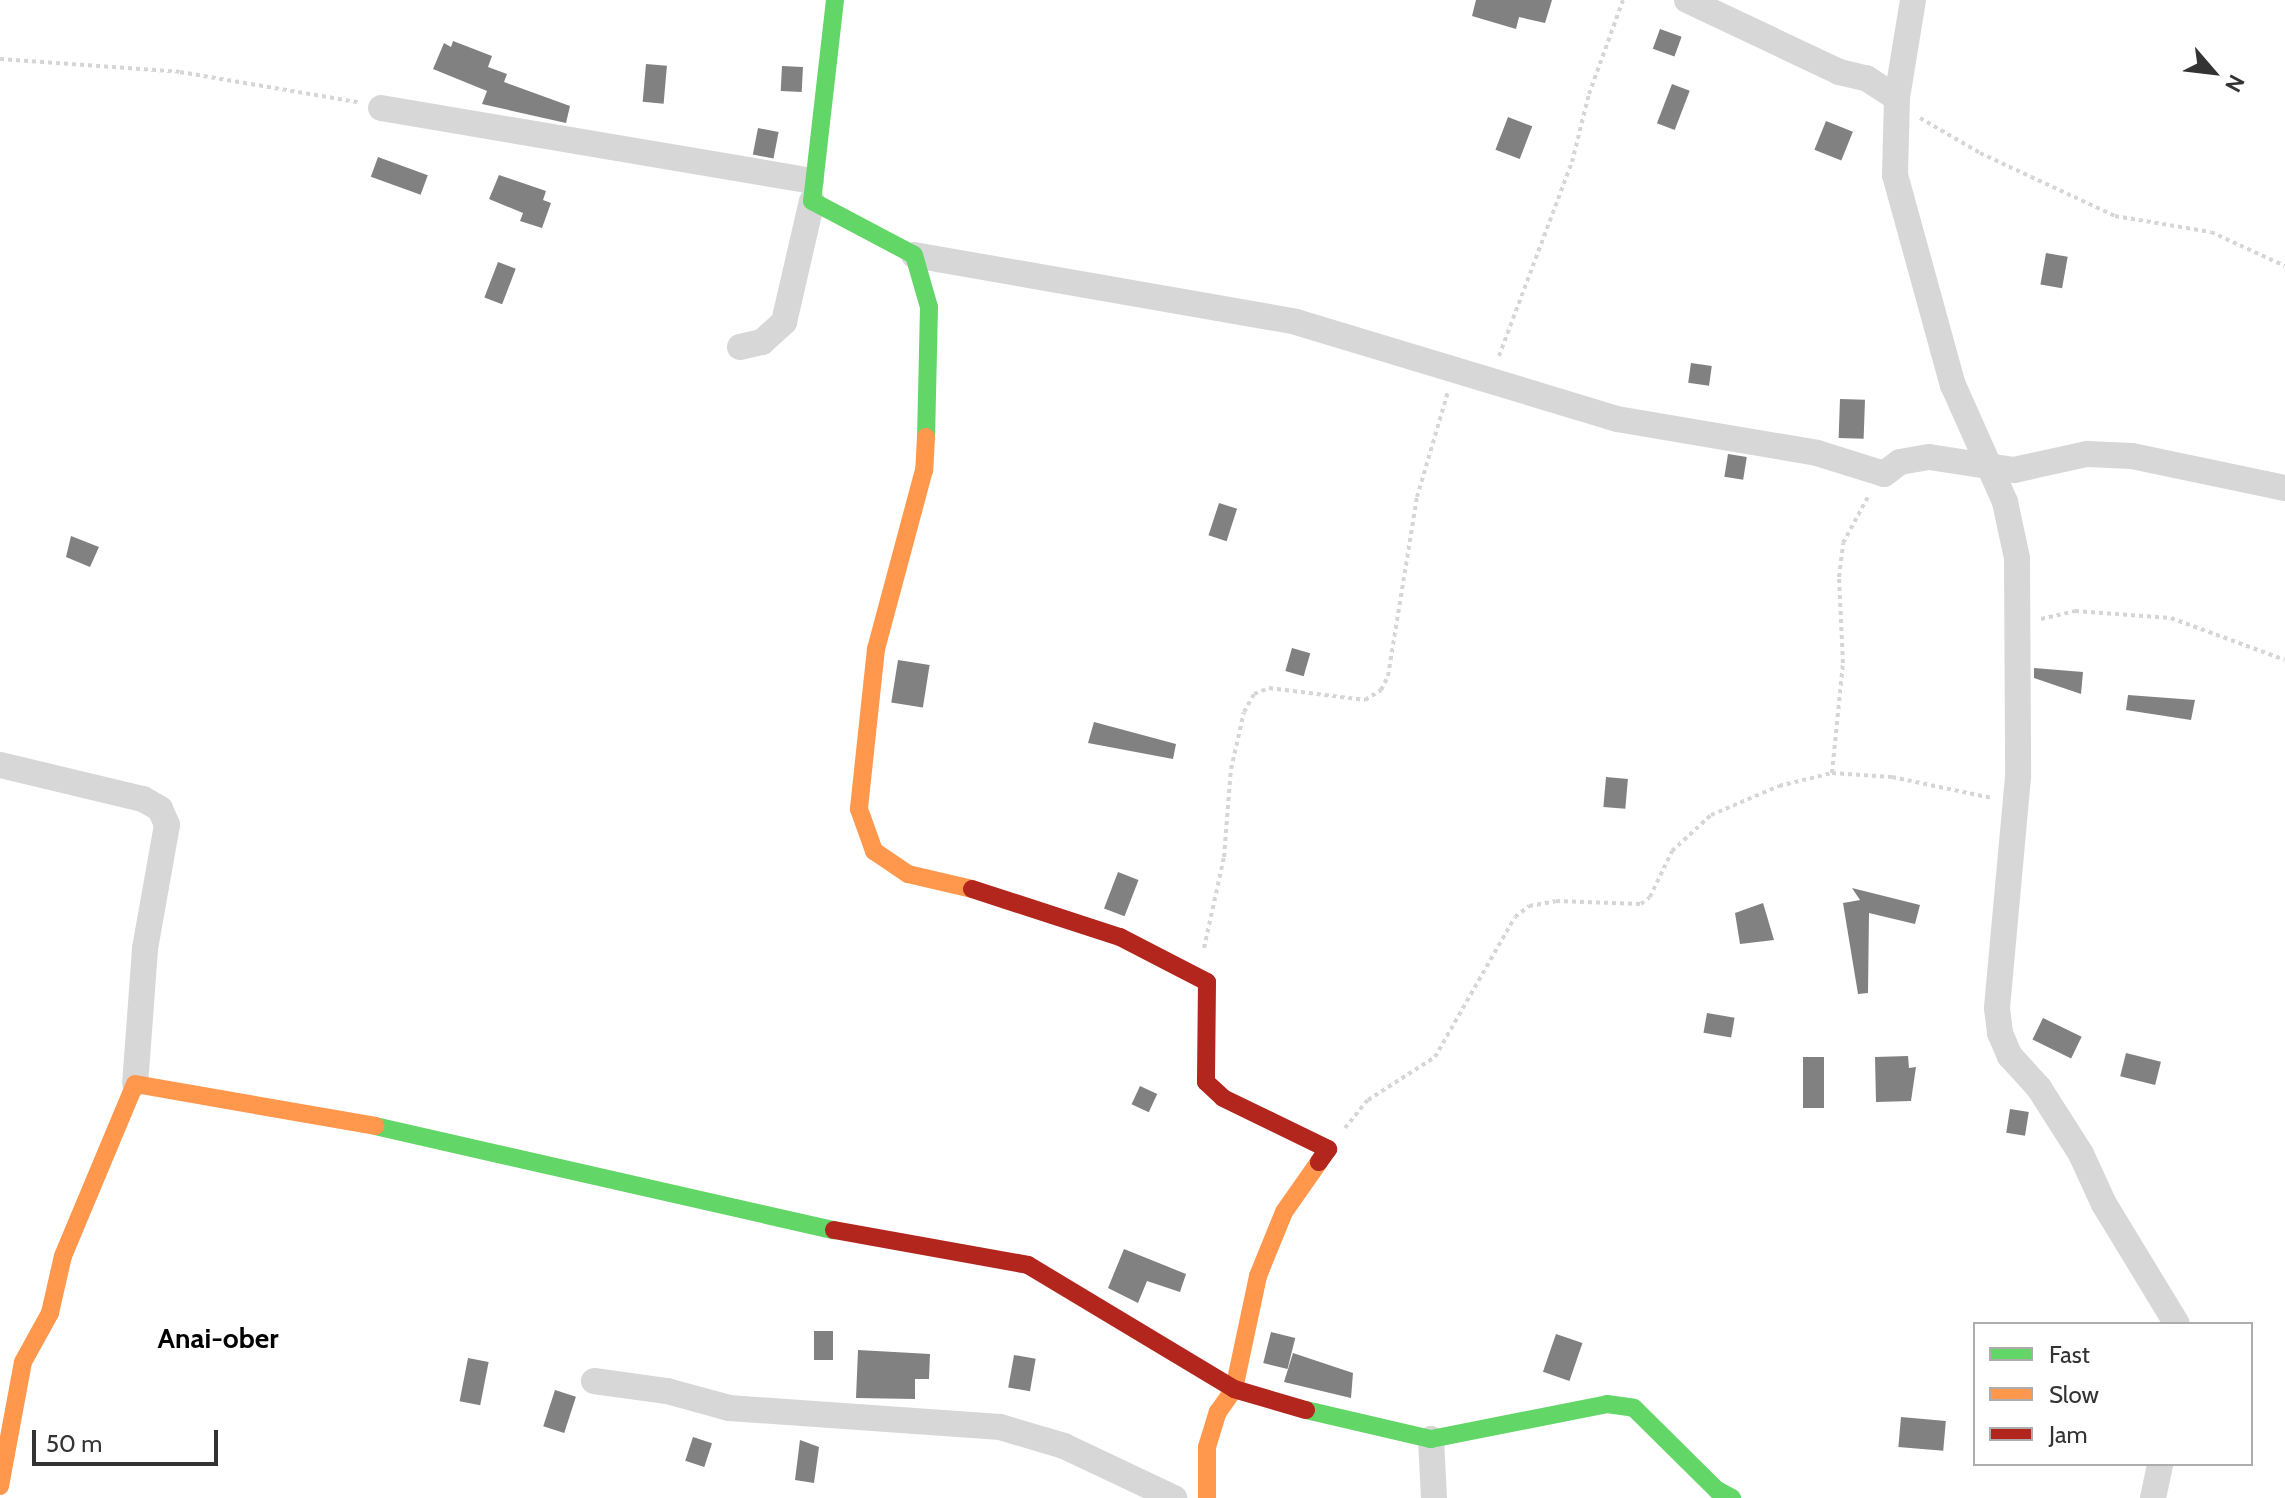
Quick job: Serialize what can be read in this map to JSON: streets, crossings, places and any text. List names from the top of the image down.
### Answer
{
  "districts": ["Anai-ober"],
  "legend": ["Fast", "Slow", "Jam"],
  "scale_bar": "50 m",
  "north": "bottom right"
}
